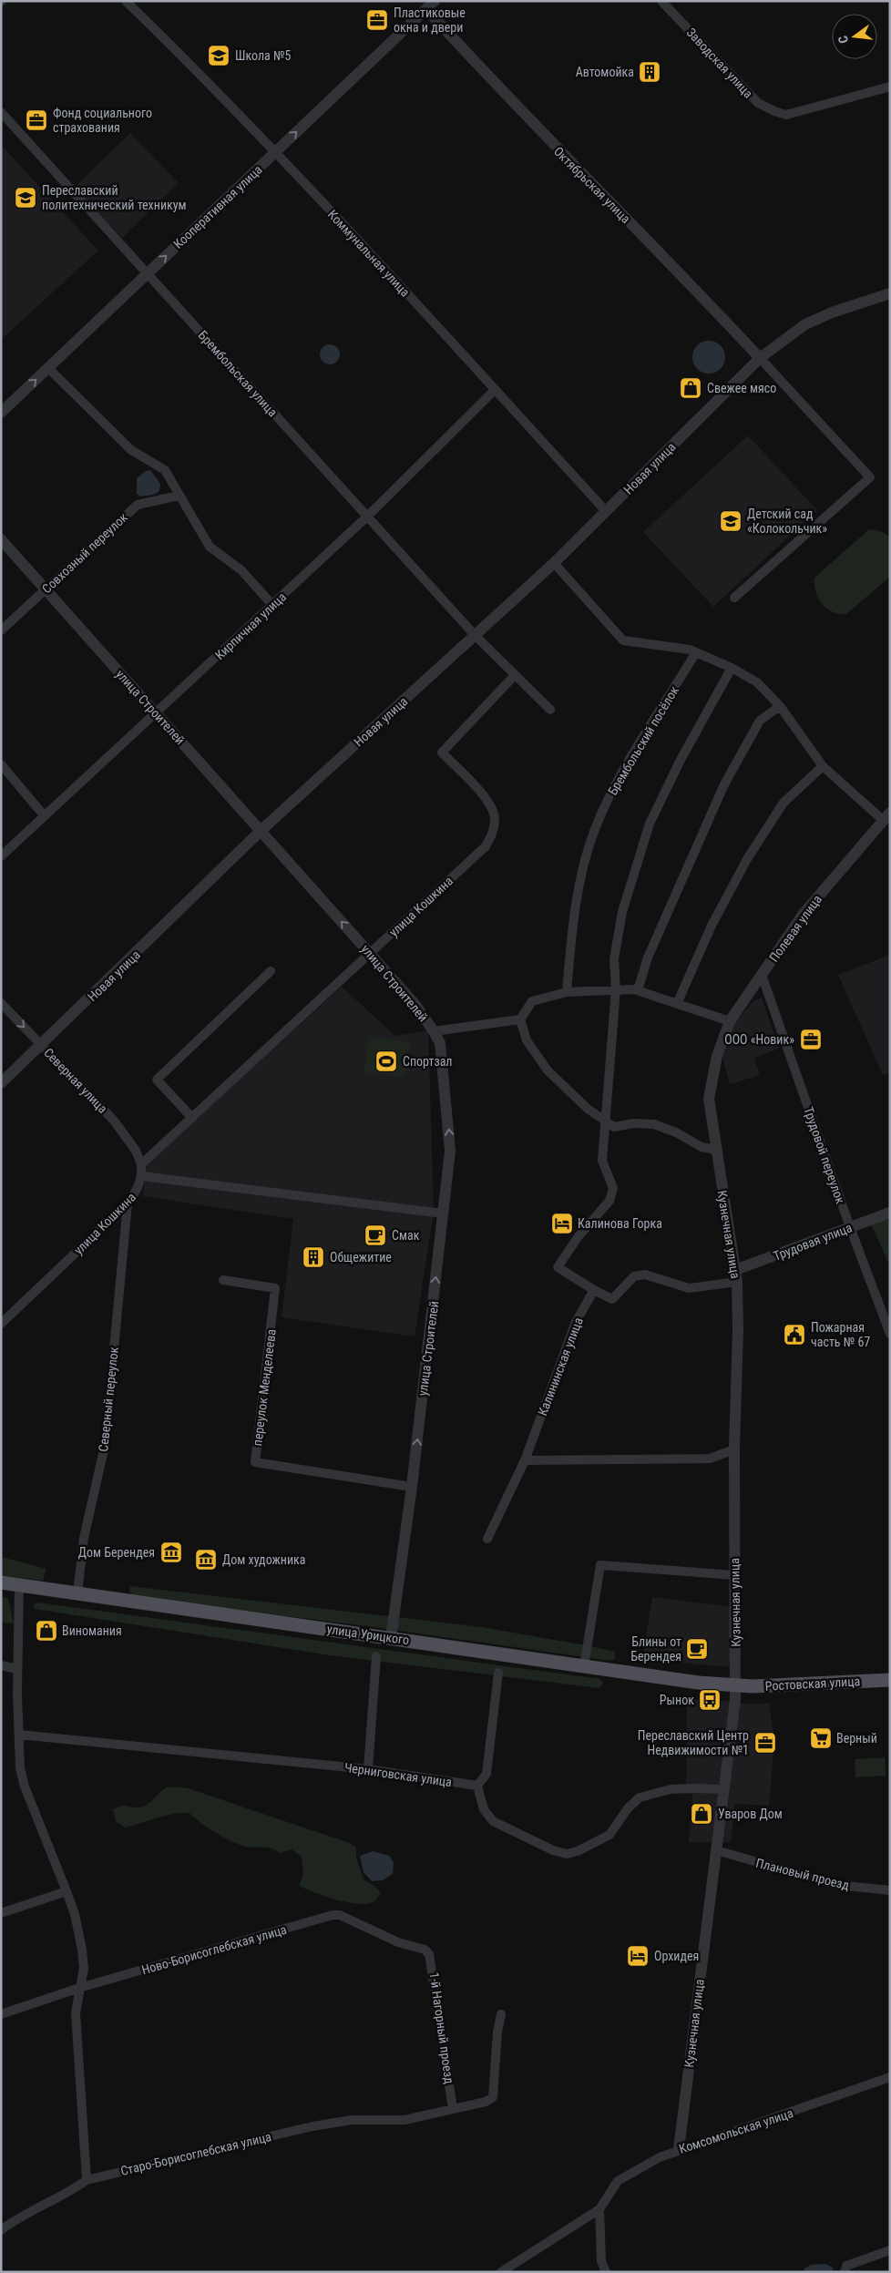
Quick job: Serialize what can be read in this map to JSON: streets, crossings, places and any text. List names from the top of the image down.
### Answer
{
  "streets": {
    "main road": ["улица Урицкого", "Ростовская улица"],
    "street": [
      "Заводская улица",
      "Октябрьская улица",
      "Кооперативная улица",
      "Коммунальная улица",
      "Брембольская улица",
      "Новая улица",
      "Совхозный переулок",
      "Кирпичная улица",
      "улица Строителей",
      "Брембольский посёлок",
      "улица Кошкина",
      "Полевая улица",
      "Северная улица",
      "Трудовой переулок",
      "Кузнечная улица",
      "Трудовая улица",
      "Калининская улица",
      "переулок Менделеева",
      "Северный переулок",
      "Черниговская улица",
      "Плановый проезд",
      "Ново-Борисоглебская улица",
      "1-й Нагорный проезд",
      "Комсомольская улица",
      "Старо-Борисоглебская улица"
    ]
  },
  "crossings": [
    ["Октябрьская улица", "Кооперативная улица"],
    ["Октябрьская улица", "Новая улица"],
    ["Кооперативная улица", "Коммунальная улица"],
    ["Кооперативная улица", "Брембольская улица"],
    ["Коммунальная улица", "Новая улица"],
    ["Коммунальная улица", "Кирпичная улица"],
    ["Брембольская улица", "Новая улица"],
    ["Брембольская улица", "Кирпичная улица"],
    ["Брембольская улица", "улица Кошкина"],
    ["Новая улица", "улица Строителей"],
    ["Новая улица", "Северная улица"],
    ["Совхозный переулок", "улица Строителей"],
    ["Кирпичная улица", "улица Строителей"],
    ["улица Строителей", "улица Кошкина"],
    ["улица Строителей", "переулок Менделеева"],
    ["улица Строителей", "улица Урицкого"],
    ["улица Кошкина", "Северная улица"],
    ["улица Кошкина", "Северный переулок"],
    ["Полевая улица", "Трудовой переулок"],
    ["Полевая улица", "Кузнечная улица"],
    ["Трудовой переулок", "Трудовая улица"],
    ["Кузнечная улица", "Трудовая улица"],
    ["Кузнечная улица", "улица Урицкого"],
    ["Кузнечная улица", "Ростовская улица"],
    ["Кузнечная улица", "Плановый проезд"],
    ["Кузнечная улица", "Комсомольская улица"],
    ["Северный переулок", "улица Урицкого"],
    ["улица Урицкого", "Ростовская улица"],
    ["Ново-Борисоглебская улица", "1-й Нагорный проезд"],
    ["1-й Нагорный проезд", "Старо-Борисоглебская улица"]
  ],
  "one_way": ["Кооперативная улица", "улица Строителей"],
  "places": {
    "office": [
      "Пластиковые окна и двери",
      "Фонд социального страхования",
      "ООО «Новик»",
      "Переславский Центр Недвижимости №1"
    ],
    "school or university": ["Школа №5", "Переславский политехнический техникум", "Детский сад «Колокольчик»"],
    "building": ["Автомойка", "Общежитие"],
    "shop": ["Свежее мясо", "Виномания", "Уваров Дом"],
    "sports": ["Спортзал"],
    "hotel": ["Калинова Горка", "Орхидея"],
    "cafe": ["Смак", "Блины от Берендея"],
    "public building": ["Пожарная часть № 67"],
    "museum": ["Дом Берендея", "Дом художника"],
    "bus stop": ["Рынок"],
    "supermarket": ["Верный"]
  },
  "north": "left"
}
